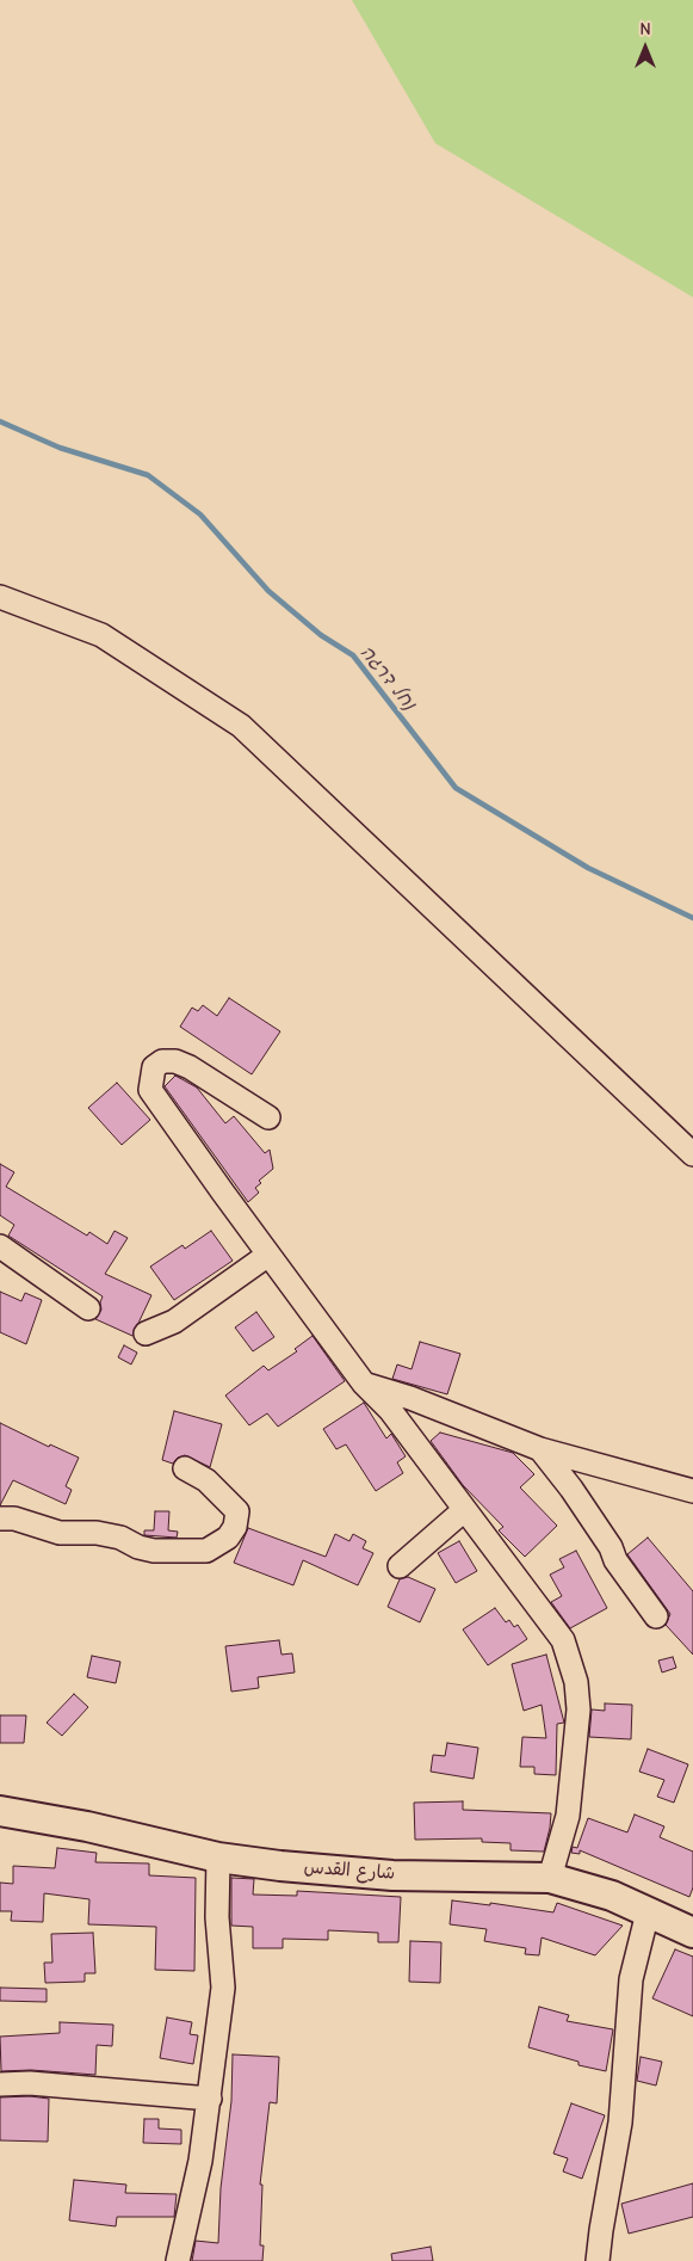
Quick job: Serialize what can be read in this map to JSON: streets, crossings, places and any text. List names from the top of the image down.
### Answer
{
  "streets": {
    "main road": ["شارع القدس"]
  },
  "water": ["נחל דרגה"],
  "north": "top"
}
